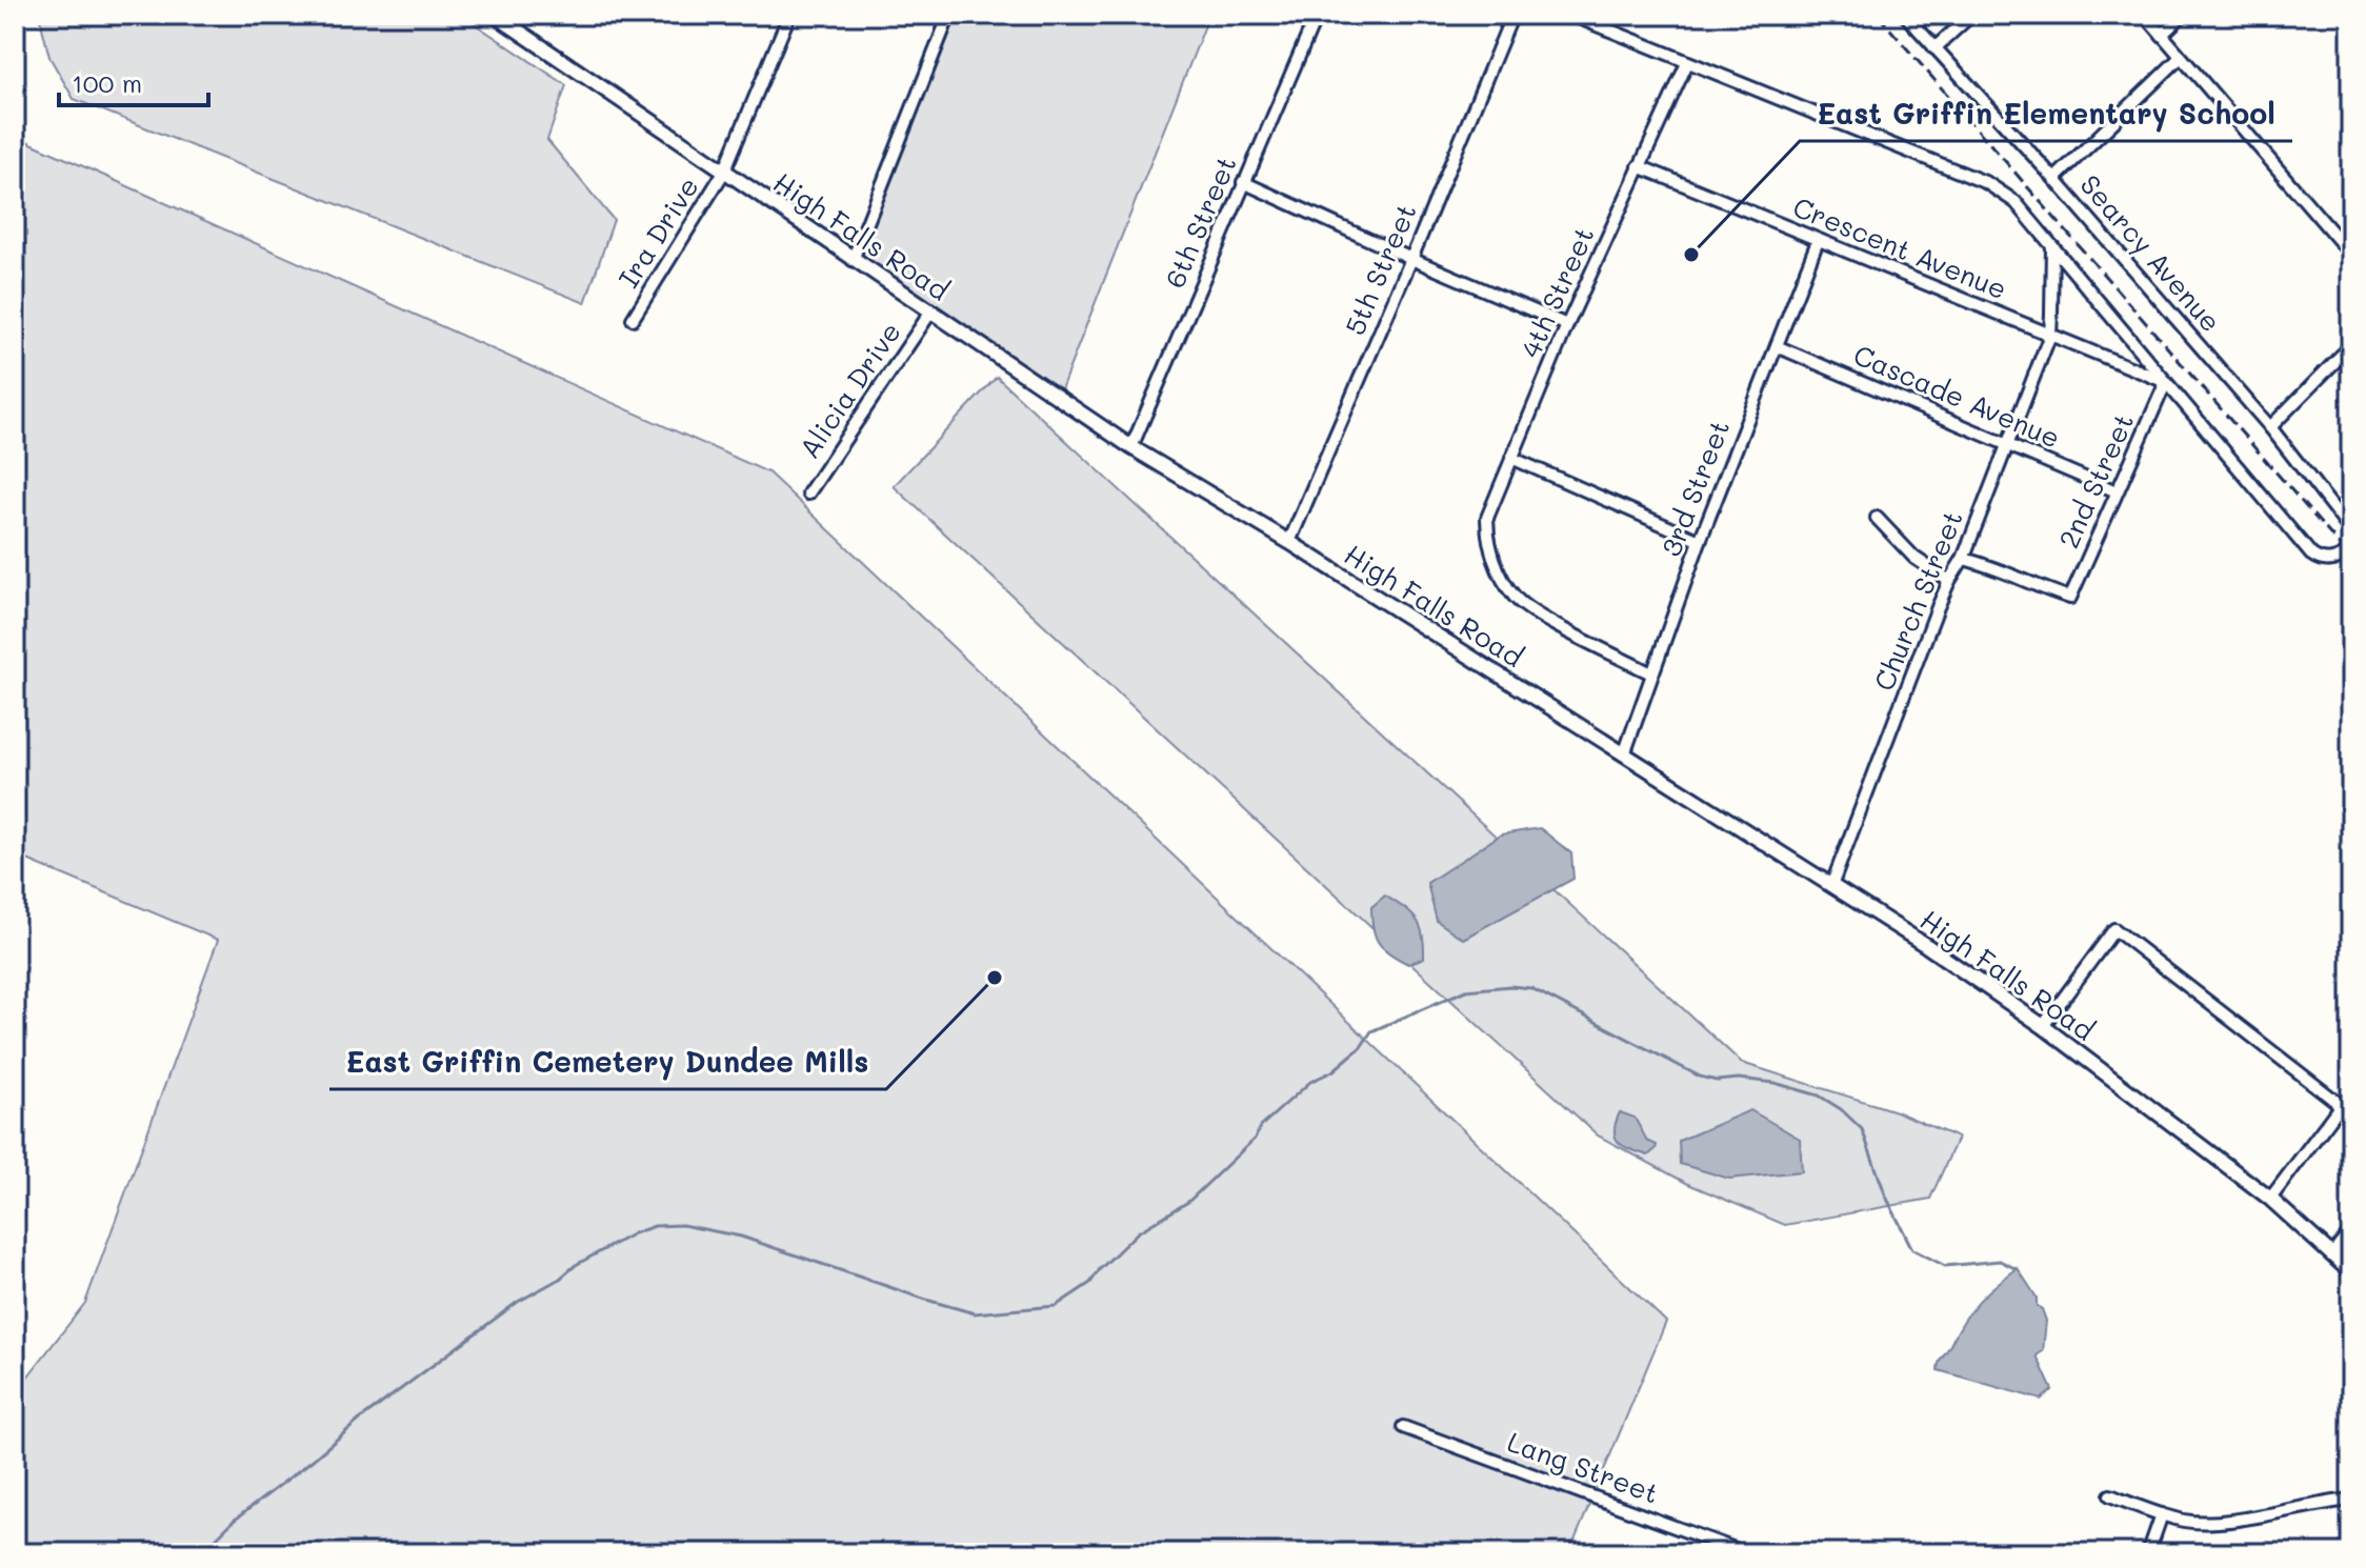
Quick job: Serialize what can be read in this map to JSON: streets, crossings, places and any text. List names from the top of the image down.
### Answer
{
  "streets": {
    "street": [
      "6th Street",
      "Ira Drive",
      "High Falls Road",
      "Crescent Avenue",
      "Searcy Avenue",
      "5th Street",
      "4th Street",
      "Alicia Drive",
      "Cascade Avenue",
      "2nd Street",
      "3rd Street",
      "Church Street",
      "Lang Street"
    ]
  },
  "crossings": [
    ["6th Street", "High Falls Road"],
    ["Ira Drive", "High Falls Road"],
    ["High Falls Road", "5th Street"],
    ["High Falls Road", "Alicia Drive"],
    ["High Falls Road", "3rd Street"],
    ["High Falls Road", "Church Street"],
    ["Crescent Avenue", "4th Street"],
    ["Crescent Avenue", "2nd Street"],
    ["Crescent Avenue", "3rd Street"],
    ["Crescent Avenue", "Church Street"],
    ["4th Street", "3rd Street"],
    ["Cascade Avenue", "2nd Street"],
    ["Cascade Avenue", "3rd Street"],
    ["Cascade Avenue", "Church Street"],
    ["2nd Street", "Church Street"]
  ],
  "places": ["East Griffin Elementary School", "East Griffin Cemetery Dundee Mills"],
  "scale_bar": "100 m"
}
